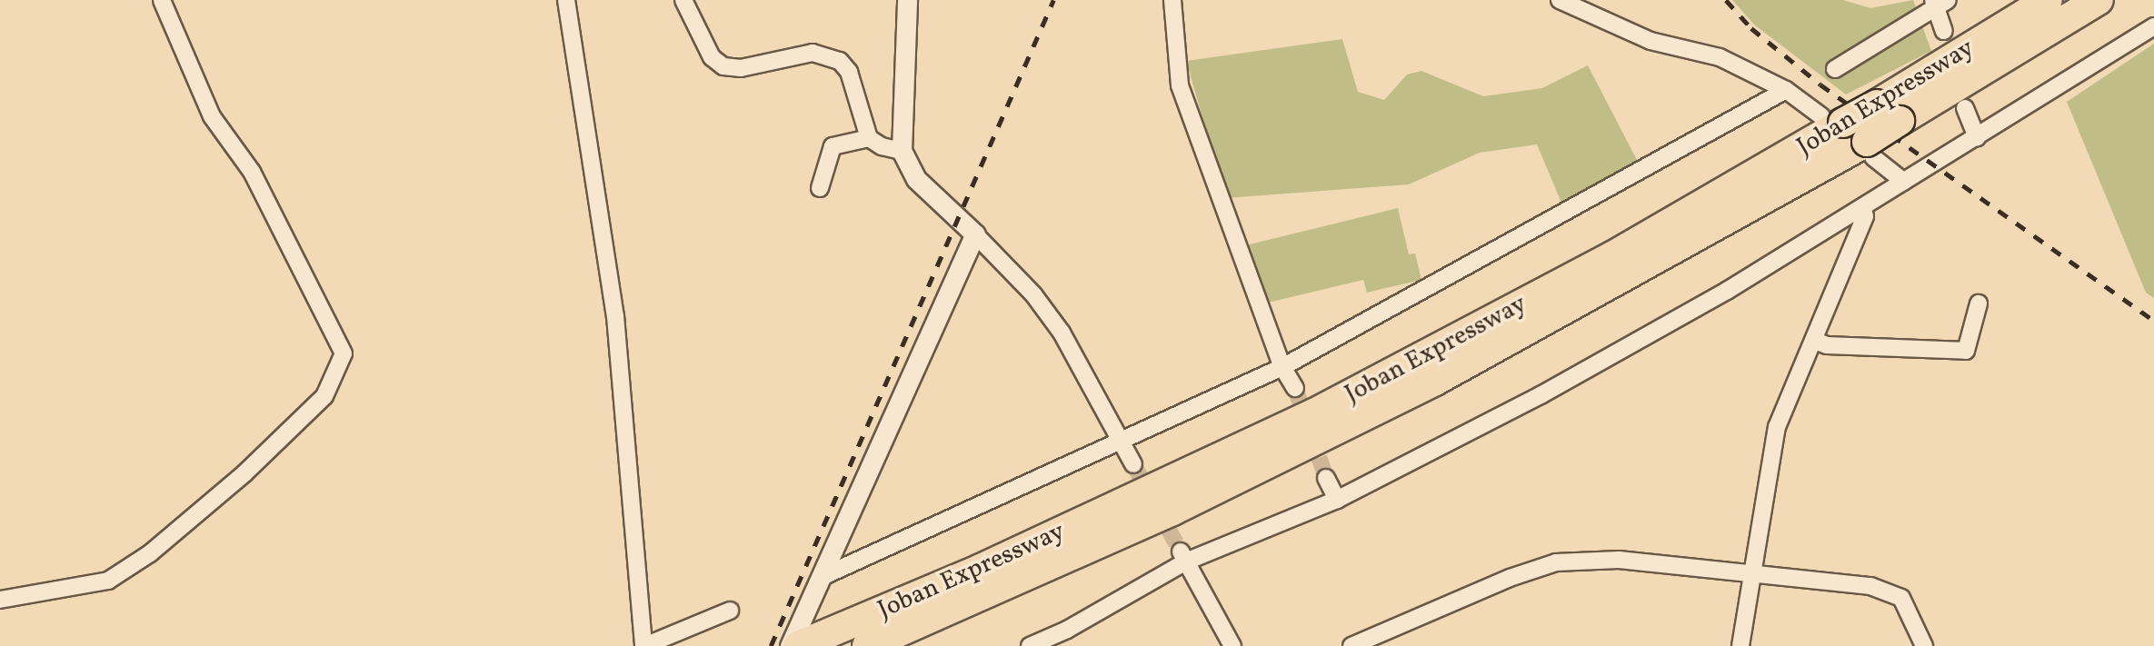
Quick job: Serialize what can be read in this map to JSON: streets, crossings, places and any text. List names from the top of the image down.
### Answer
{
  "streets": {
    "highway": ["Joban Expressway"]
  }
}
